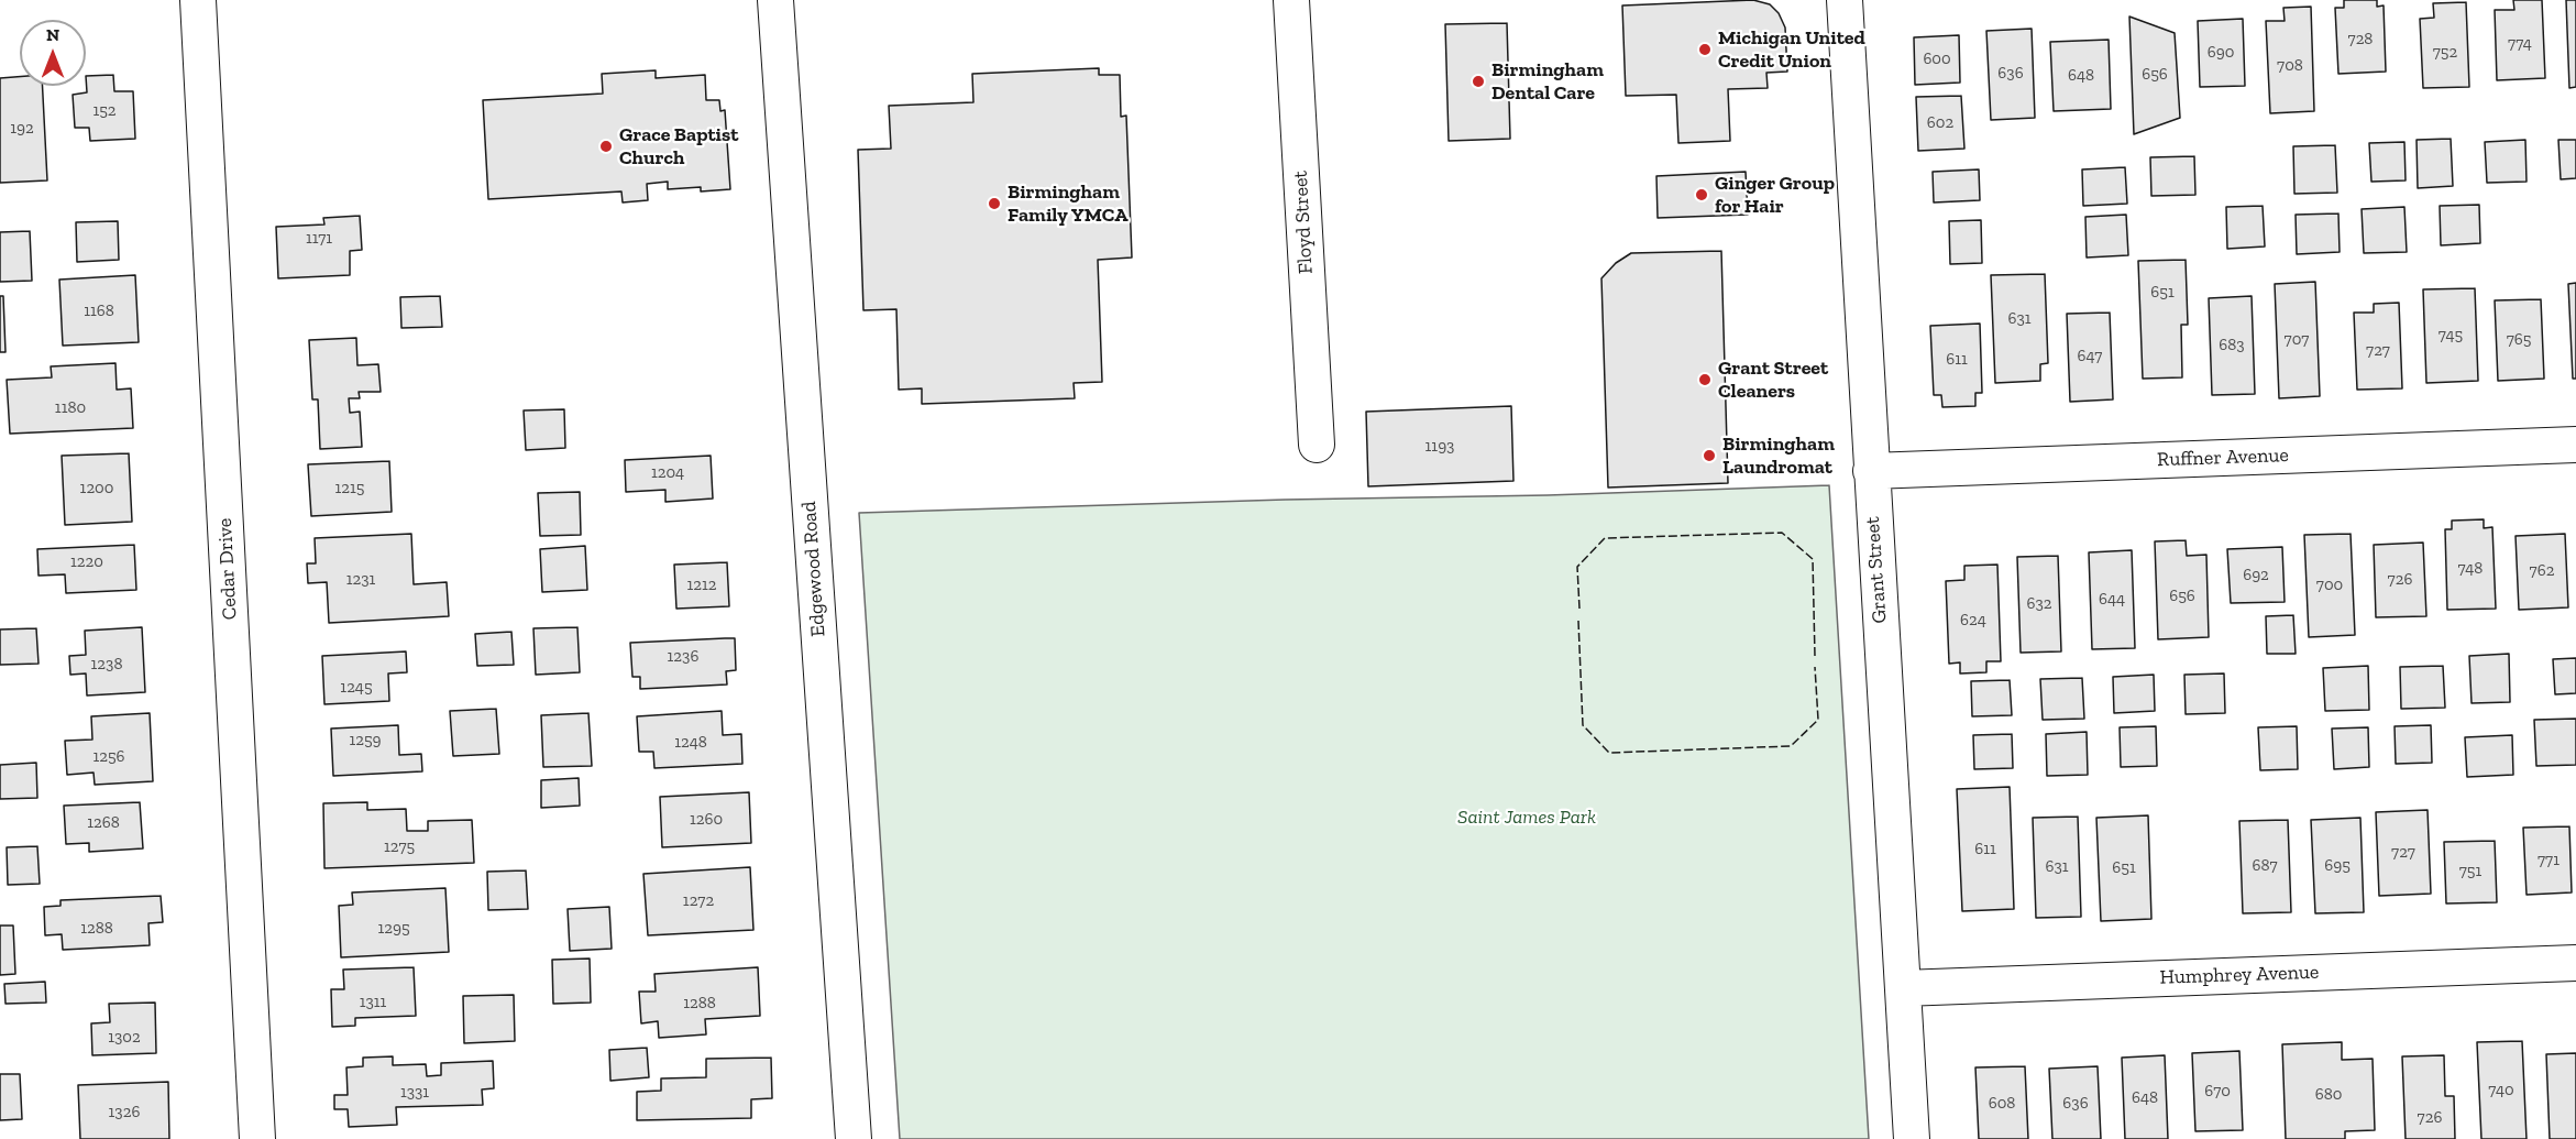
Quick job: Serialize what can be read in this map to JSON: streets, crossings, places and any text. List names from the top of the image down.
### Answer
{
  "streets": {
    "street": [
      "Floyd Street",
      "Ruffner Avenue",
      "Cedar Drive",
      "Edgewood Road",
      "Grant Street",
      "Humphrey Avenue"
    ]
  },
  "crossings": [
    ["Ruffner Avenue", "Grant Street"],
    ["Grant Street", "Humphrey Avenue"]
  ],
  "parks": ["Saint James Park"],
  "places": [
    "Michigan United Credit Union",
    "Birmingham Dental Care",
    "Grace Baptist Church",
    "Ginger Group for Hair",
    "Birmingham Family YMCA",
    "Grant Street Cleaners",
    "Birmingham Laundromat"
  ],
  "house_numbers": [
    "728",
    "774",
    "690",
    "752",
    "600",
    "708",
    "636",
    "656",
    "648",
    "152",
    "602",
    "192",
    "1171",
    "651",
    "1168",
    "631",
    "745",
    "707",
    "765",
    "683",
    "727",
    "647",
    "611",
    "1180",
    "1193",
    "1204",
    "1200",
    "1215",
    "1220",
    "748",
    "762",
    "692",
    "1231",
    "726",
    "1212",
    "700",
    "656",
    "644",
    "632",
    "624",
    "1236",
    "1238",
    "1245",
    "1259",
    "1248",
    "1256",
    "1260",
    "1268",
    "1275",
    "611",
    "727",
    "771",
    "687",
    "695",
    "631",
    "651",
    "751",
    "1272",
    "1288",
    "1295",
    "1311",
    "1288",
    "1302",
    "740",
    "670",
    "1331",
    "680",
    "648",
    "608",
    "636",
    "1326",
    "726"
  ],
  "north": "top"
}
